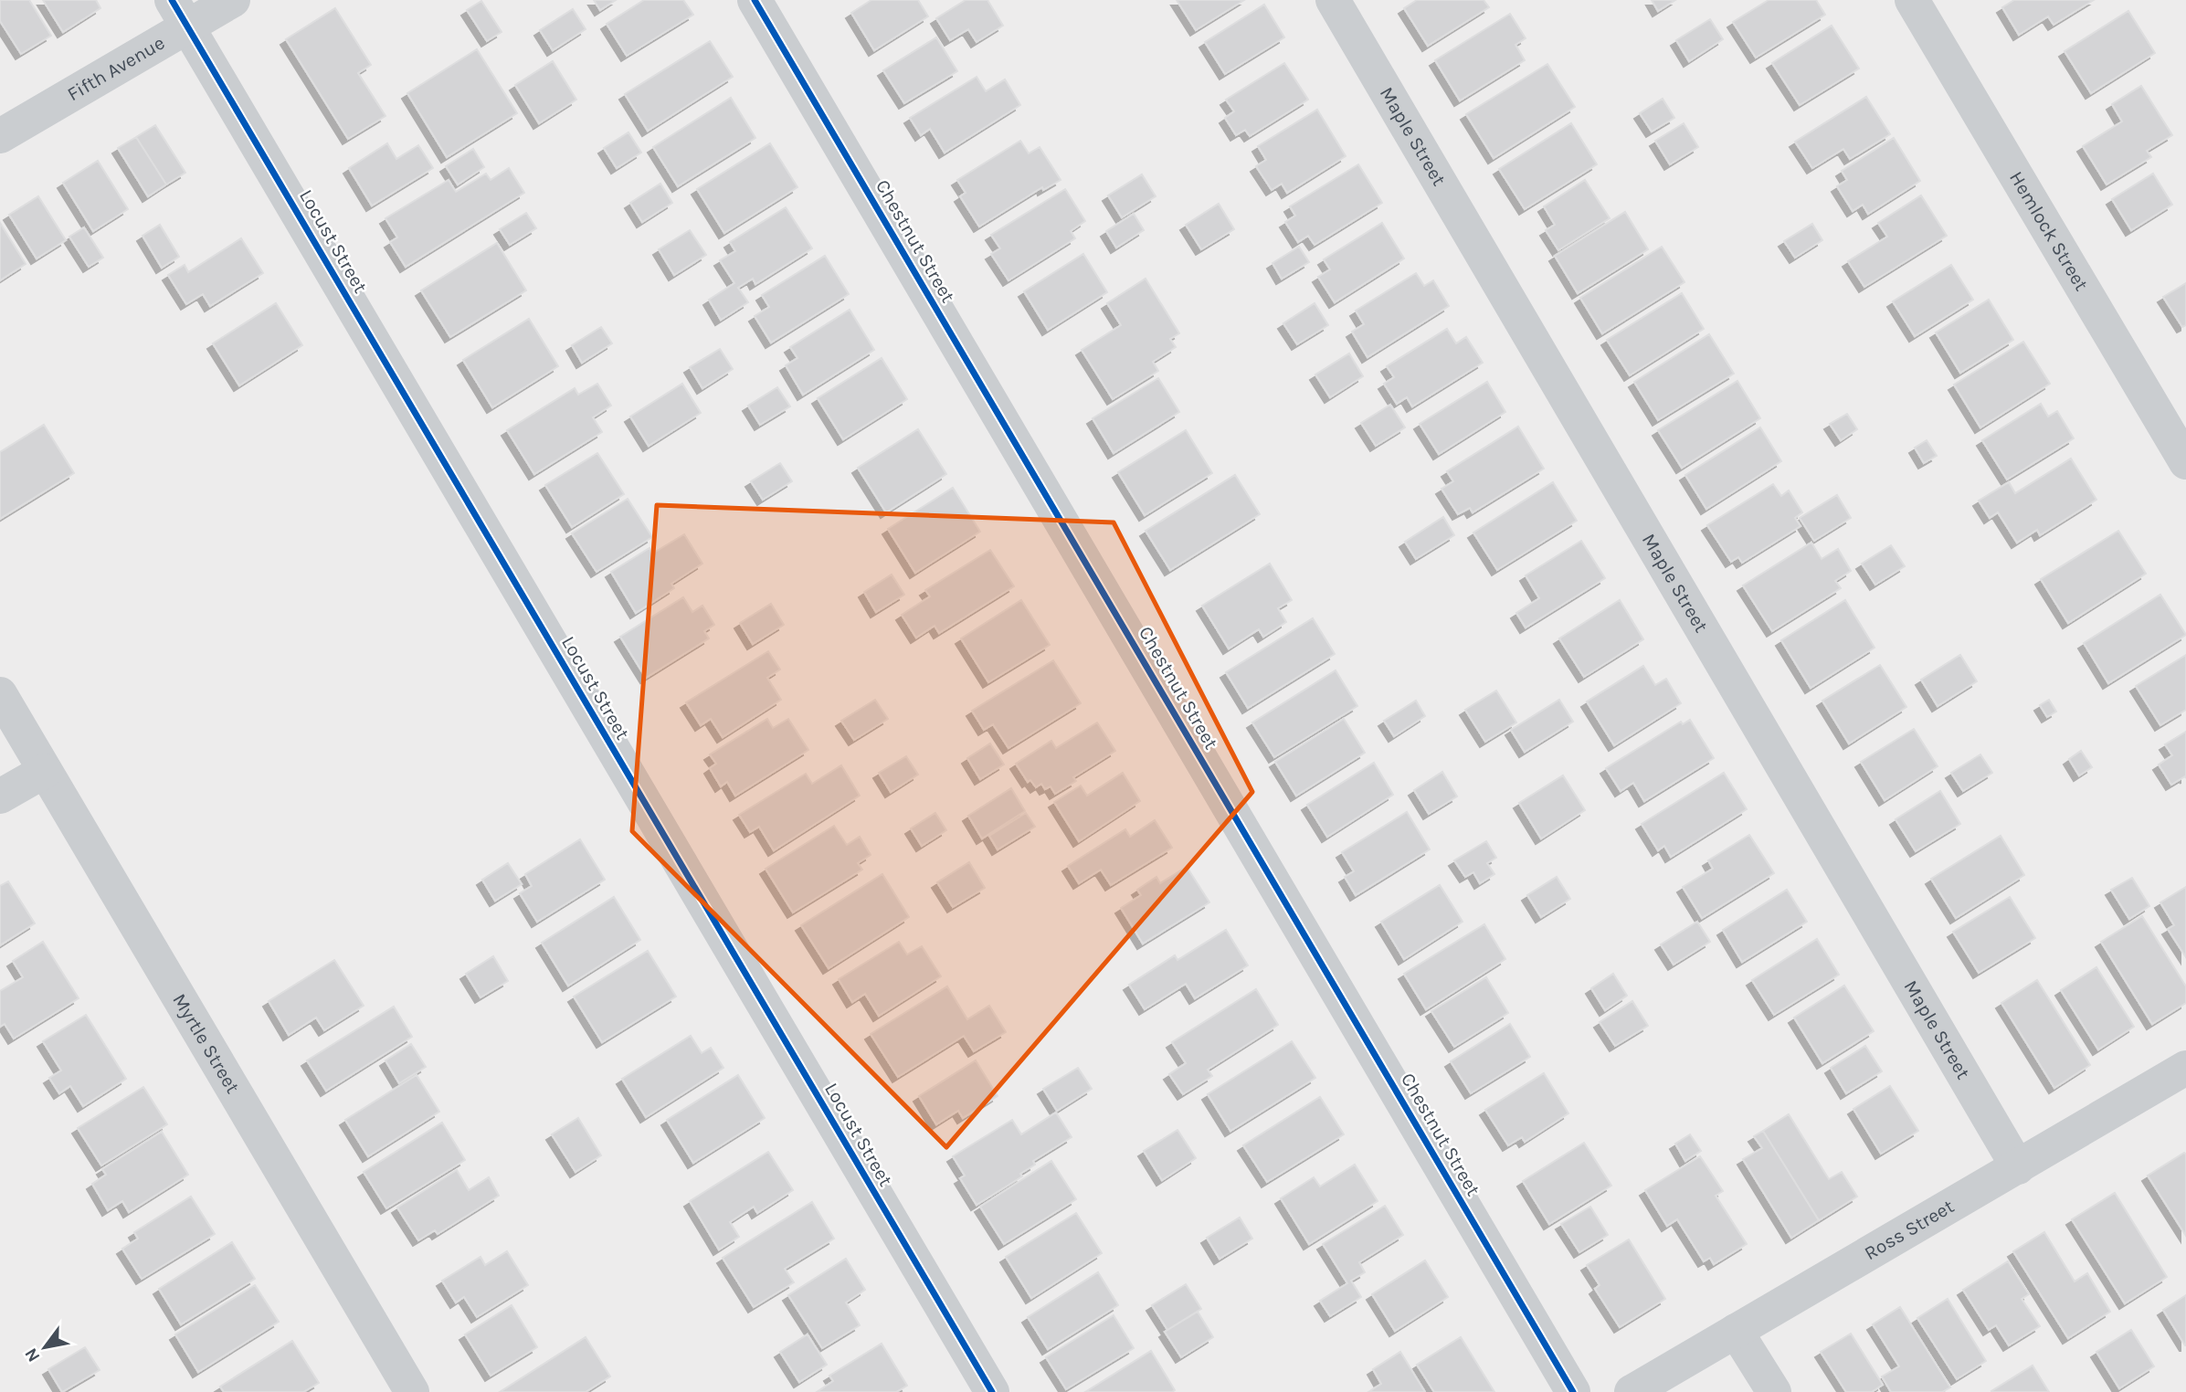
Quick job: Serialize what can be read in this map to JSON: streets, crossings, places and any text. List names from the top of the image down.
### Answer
{
  "streets": {
    "street": [
      "Fifth Avenue",
      "Maple Street",
      "Hemlock Street",
      "Locust Street",
      "Chestnut Street",
      "Myrtle Street",
      "Ross Street"
    ]
  },
  "crossings": [
    ["Fifth Avenue", "Locust Street"],
    ["Maple Street", "Ross Street"]
  ],
  "north": "bottom left"
}
